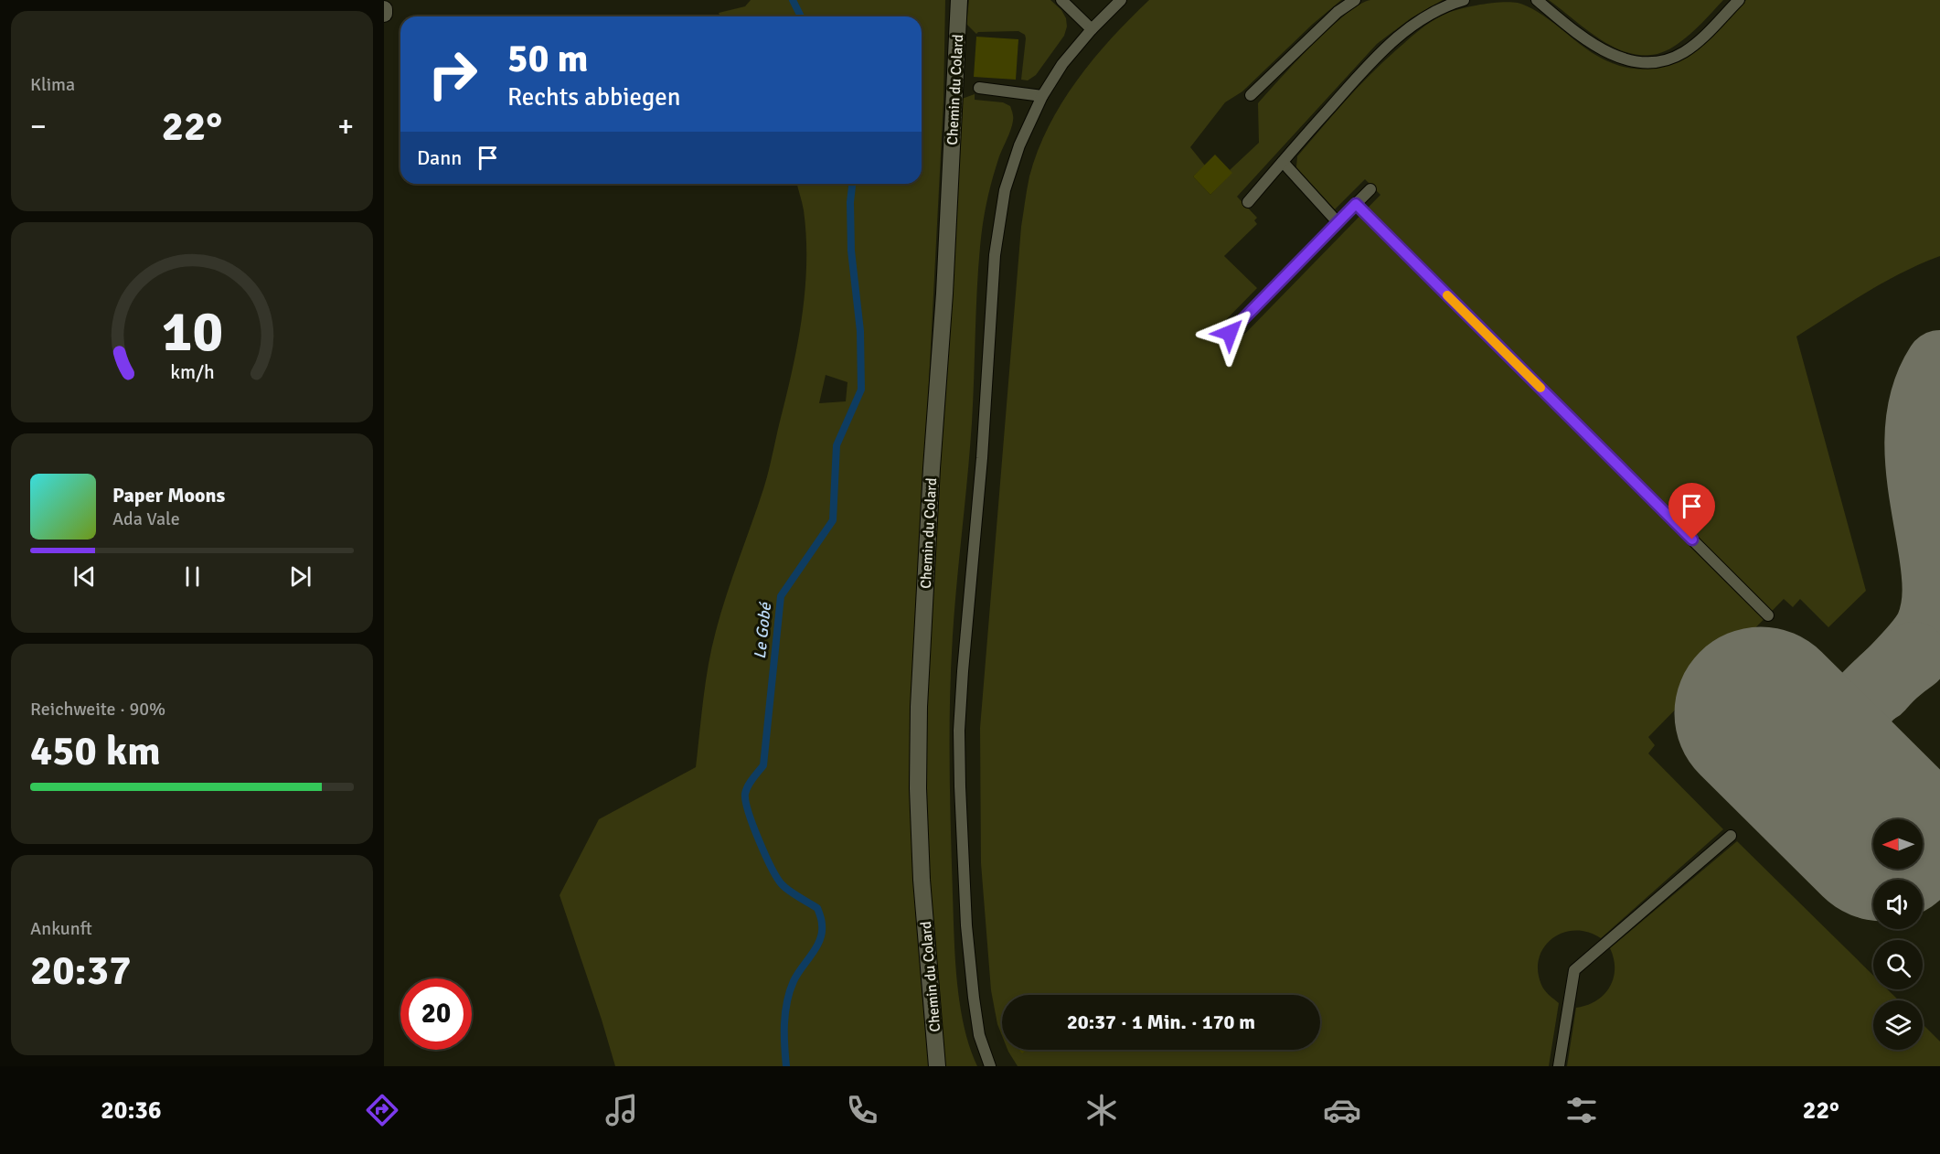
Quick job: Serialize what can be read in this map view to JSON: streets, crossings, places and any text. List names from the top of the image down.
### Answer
{
  "streets": {
    "street": ["Chemin du Colard"]
  },
  "water": ["Le Gobé"],
  "north": "left",
  "page": {
    "tile": [
      "Klima",
      ["Reichweite · 90%", "450 km"],
      ["Ankunft", "20:37"]
    ],
    "turn": ["50 m", "Rechts abbiegen"],
    "heat": ["−", "22°", "+"],
    "then": "Dann",
    "song": ["Paper Moons", "Ada Vale"],
    "limit": "20",
    "trip": "20:37 · 1 Min. · 170 m",
    "tabs": ["20:36", "22°"],
    "gauge": ["10", "km/h"]
  }
}
